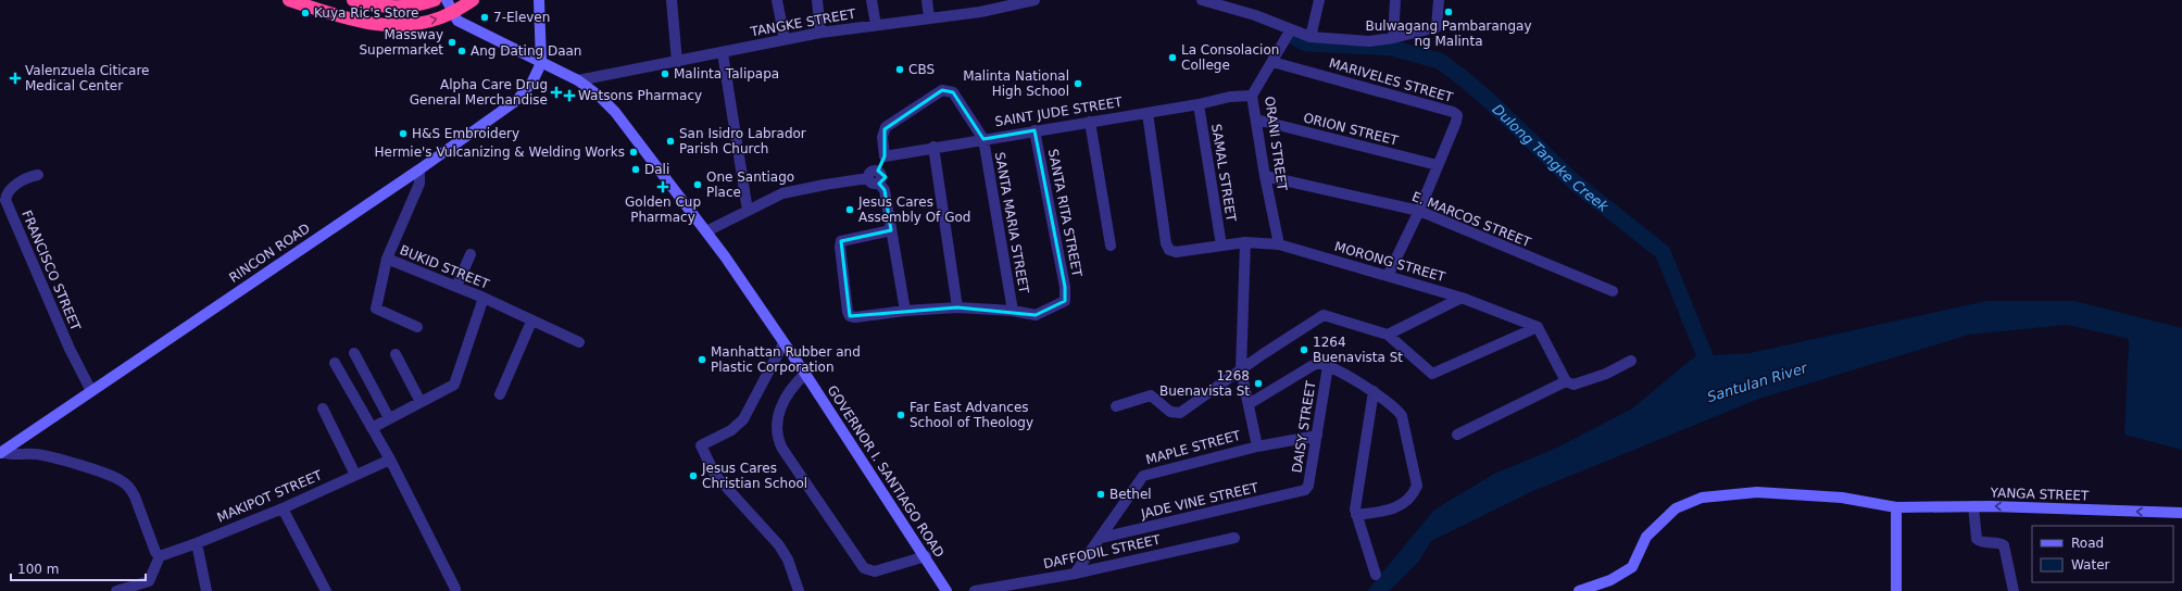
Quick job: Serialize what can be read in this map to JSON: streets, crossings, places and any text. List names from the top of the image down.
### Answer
{
  "streets": {
    "street": [
      "TANGKE STREET",
      "MARIVELES STREET",
      "SAINT JUDE STREET",
      "ORION STREET",
      "ORANI STREET",
      "SAMAL STREET",
      "SANTA RITA STREET",
      "E. MARCOS STREET",
      "SANTA MARIA STREET",
      "RINCON ROAD",
      "MORONG STREET",
      "BUKID STREET",
      "FRANCISCO STREET",
      "DAISY STREET",
      "MAPLE STREET",
      "GOVERNOR I. SANTIAGO ROAD",
      "YANGA STREET",
      "MAKIPOT STREET",
      "JADE VINE STREET",
      "DAFFODIL STREET"
    ]
  },
  "crossings": [
    ["TANGKE STREET", "GOVERNOR I. SANTIAGO ROAD"],
    ["MARIVELES STREET", "ORION STREET"],
    ["MARIVELES STREET", "ORANI STREET"],
    ["MARIVELES STREET", "E. MARCOS STREET"],
    ["MARIVELES STREET", "MORONG STREET"],
    ["SAINT JUDE STREET", "ORANI STREET"],
    ["SAINT JUDE STREET", "SAMAL STREET"],
    ["SAINT JUDE STREET", "SANTA RITA STREET"],
    ["SAINT JUDE STREET", "SANTA MARIA STREET"],
    ["SAINT JUDE STREET", "MORONG STREET"],
    ["ORION STREET", "ORANI STREET"],
    ["ORANI STREET", "E. MARCOS STREET"],
    ["ORANI STREET", "MORONG STREET"],
    ["SAMAL STREET", "MORONG STREET"],
    ["SANTA RITA STREET", "SANTA MARIA STREET"],
    ["RINCON ROAD", "BUKID STREET"],
    ["RINCON ROAD", "FRANCISCO STREET"],
    ["RINCON ROAD", "GOVERNOR I. SANTIAGO ROAD"],
    ["DAISY STREET", "MAPLE STREET"],
    ["DAISY STREET", "JADE VINE STREET"],
    ["MAPLE STREET", "JADE VINE STREET"],
    ["MAPLE STREET", "DAFFODIL STREET"]
  ],
  "water": ["Dulong Tangke Creek", "Santulan River"],
  "places": {
    "other": [
      "Bulwagang Pambarangay ng Malinta",
      "Kuya Ric's Store",
      "7-Eleven",
      "Massway Supermarket",
      "Ang Dating Daan",
      "La Consolacion College",
      "CBS",
      "Malinta Talipapa",
      "Malinta National High School",
      "H&S Embroidery",
      "San Isidro Labrador Parish Church",
      "Hermie's Vulcanizing & Welding Works",
      "Dali",
      "One Santiago Place",
      "Jesus Cares Assembly Of God",
      "1264 Buenavista St",
      "Manhattan Rubber and Plastic Corporation",
      "1268 Buenavista St",
      "Far East Advances School of Theology",
      "Jesus Cares Christian School",
      "Bethel"
    ],
    "health": [
      "Valenzuela Citicare Medical Center",
      "Alpha Care Drug General Merchandise",
      "Watsons Pharmacy",
      "Golden Cup Pharmacy"
    ]
  },
  "legend": ["Road", "Water"],
  "scale_bar": "100 m"
}
